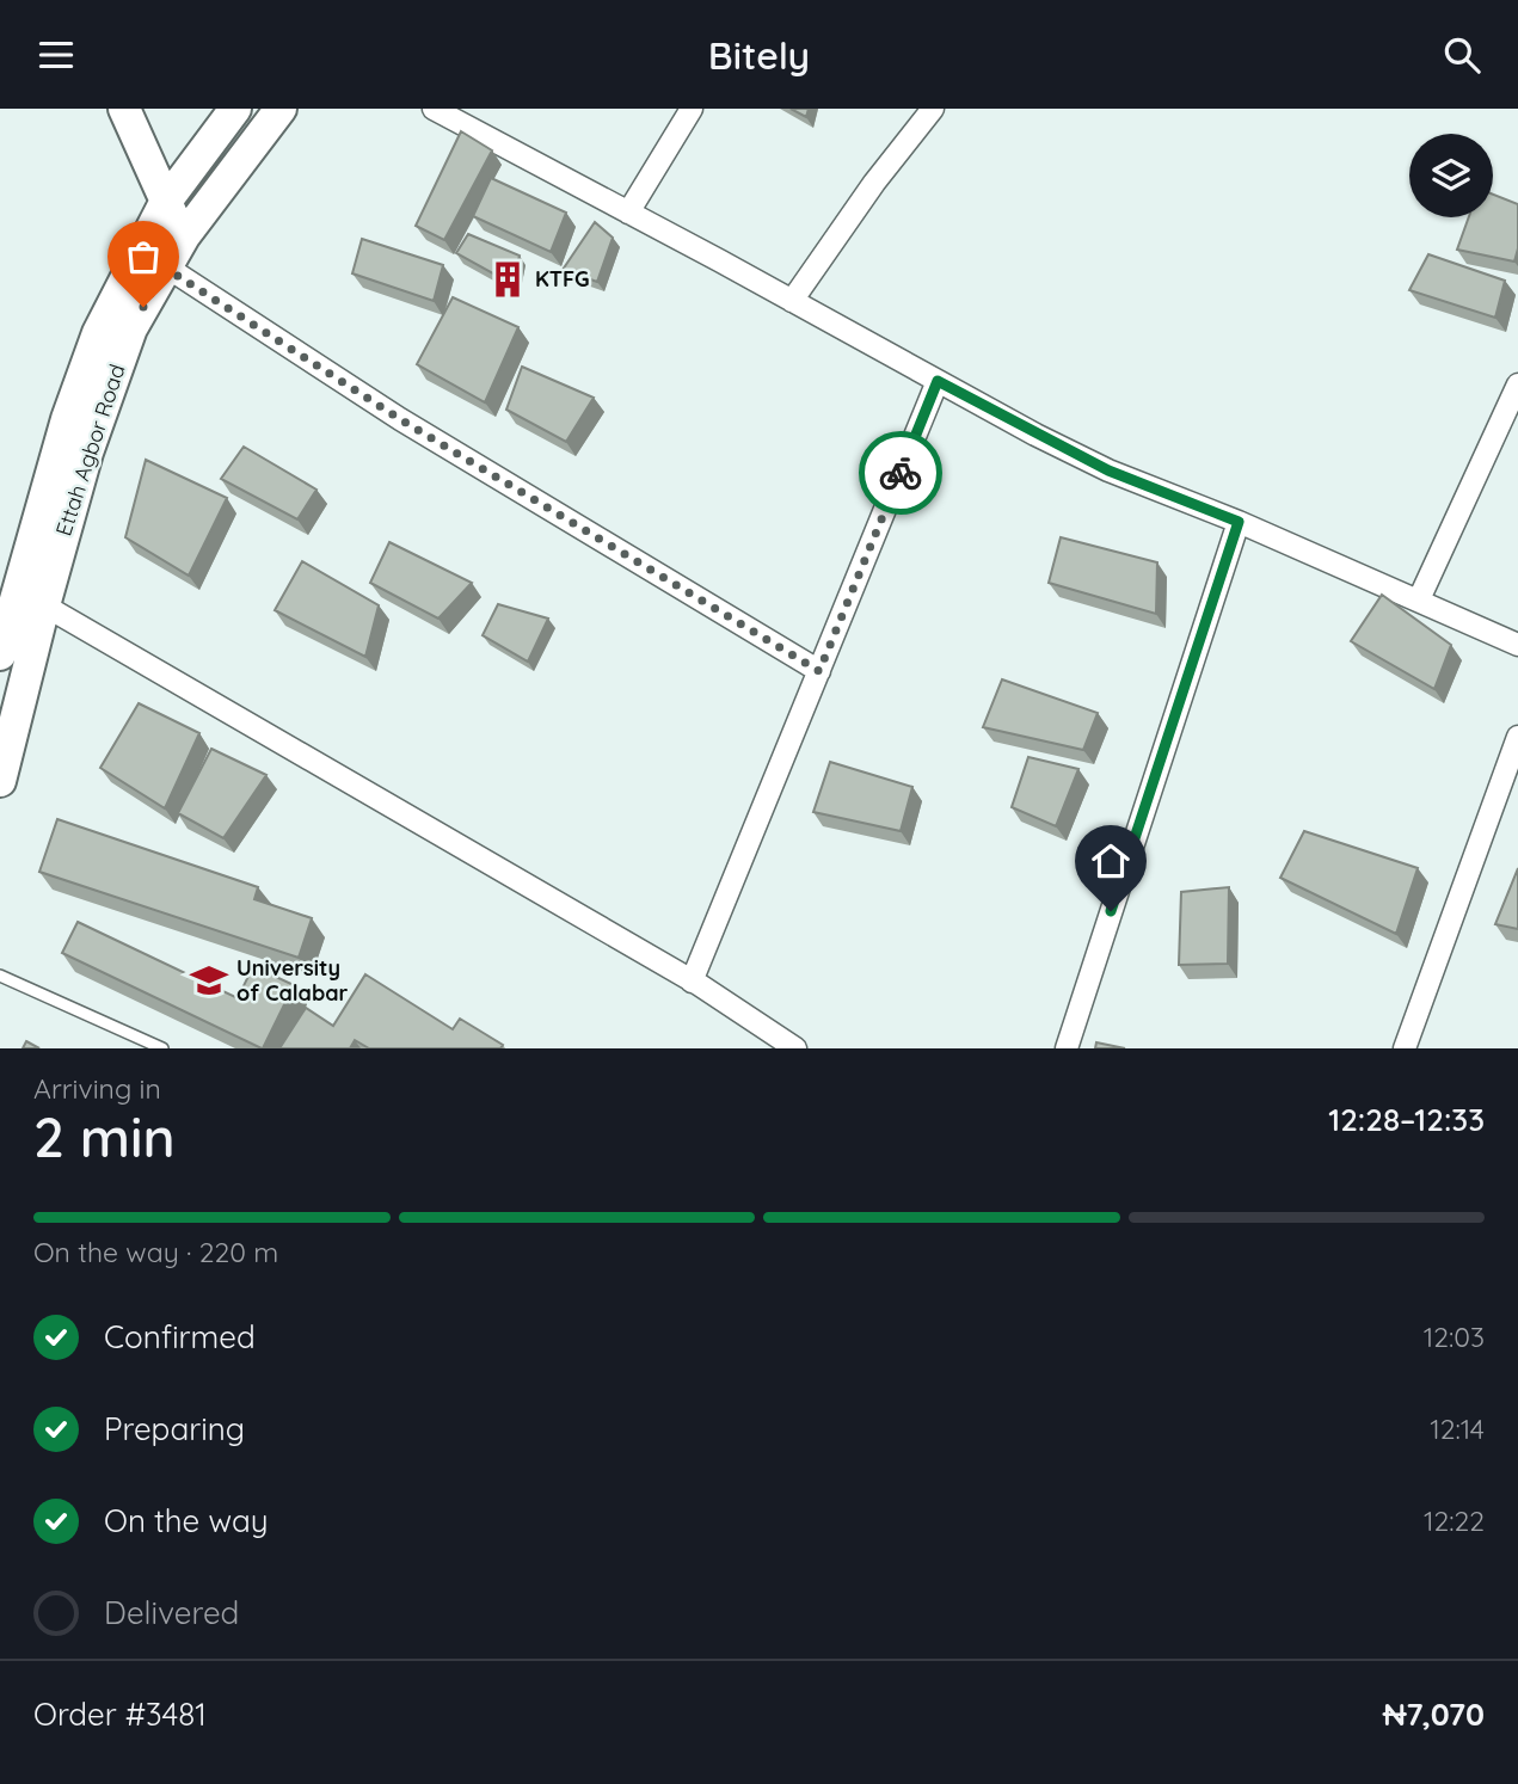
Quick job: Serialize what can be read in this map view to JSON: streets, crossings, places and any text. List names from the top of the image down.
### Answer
{
  "streets": {
    "main road": ["Ettah Agbor Road"]
  },
  "places": {
    "building": ["KTFG"],
    "school or university": ["University of Calabar"]
  },
  "page": {
    "header": "Bitely",
    "heading": ["2 min", "Arriving in", "12:28–12:33"],
    "panel": ["Order #3481", "₦7,070"],
    "bar": "On the way · 220 m",
    "list": [
      ["Confirmed", "12:03"],
      ["Preparing", "12:14"],
      ["On the way", "12:22"],
      "Delivered"
    ]
  }
}
